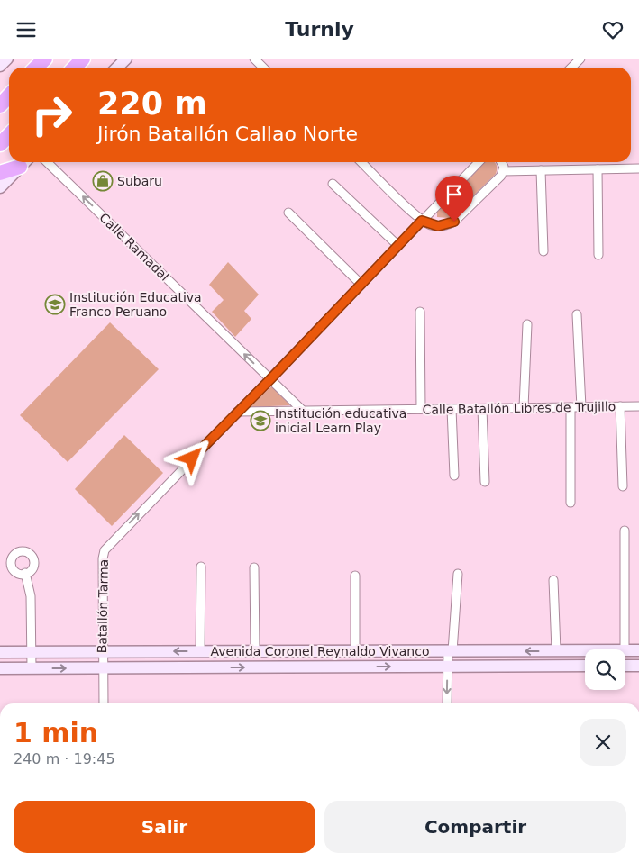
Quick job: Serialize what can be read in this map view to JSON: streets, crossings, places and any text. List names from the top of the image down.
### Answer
{
  "streets": {
    "street": [
      "Calle Ramadal",
      "Calle Batallón Libres de Trujillo",
      "Batallón Tarma",
      "Avenida Coronel Reynaldo Vivanco"
    ]
  },
  "crossings": [
    ["Calle Ramadal", "Calle Batallón Libres de Trujillo"],
    ["Calle Ramadal", "Batallón Tarma"],
    ["Calle Batallón Libres de Trujillo", "Batallón Tarma"],
    ["Batallón Tarma", "Avenida Coronel Reynaldo Vivanco"]
  ],
  "one_way": ["Calle Ramadal", "Batallón Tarma"],
  "places": {
    "shop": ["Subaru"],
    "school or university": ["Institución Educativa Franco Peruano", "Institución educativa inicial Learn Play"]
  },
  "page": {
    "header": "Turnly",
    "turn": ["220 m", "Jirón Batallón Callao Norte"],
    "heading": ["1 min", "240 m · 19:45"],
    "buttons": ["Salir", "Compartir"]
  }
}
